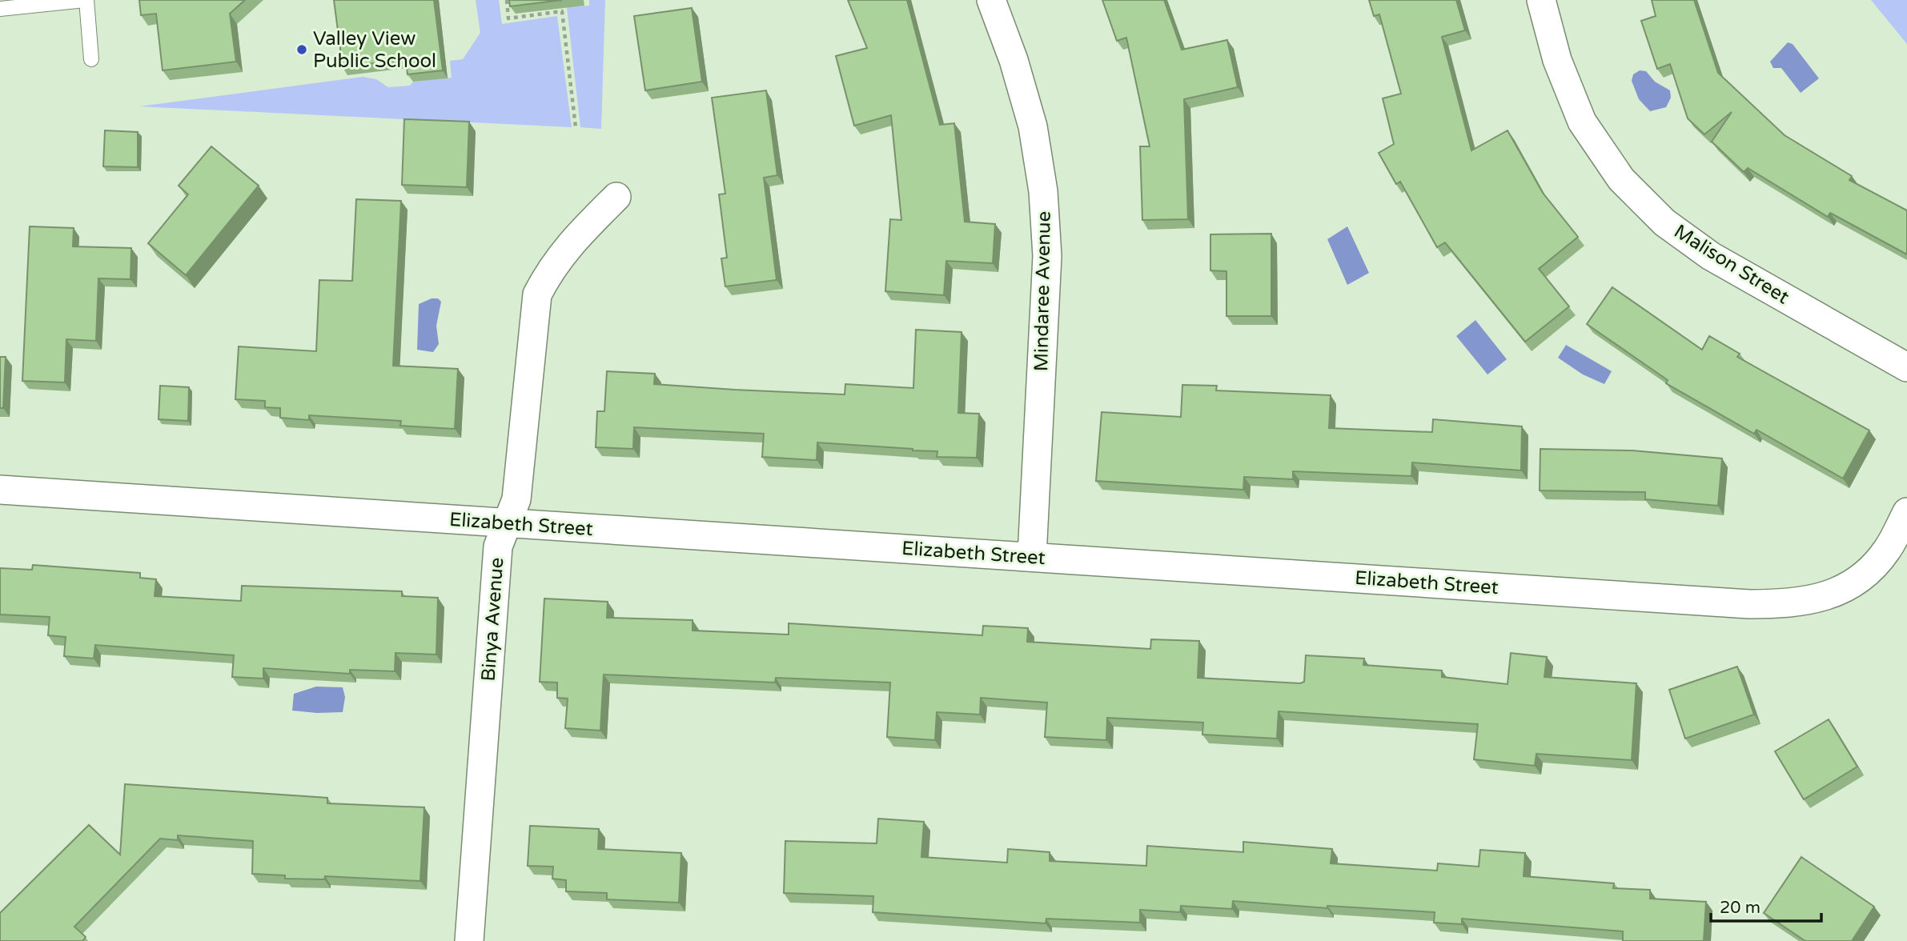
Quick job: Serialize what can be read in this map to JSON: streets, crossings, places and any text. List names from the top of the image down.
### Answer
{
  "streets": {
    "street": [
      "Malison Street",
      "Mindaree Avenue",
      "Elizabeth Street",
      "Binya Avenue"
    ]
  },
  "crossings": [
    ["Mindaree Avenue", "Elizabeth Street"],
    ["Elizabeth Street", "Binya Avenue"]
  ],
  "places": ["Valley View Public School"],
  "scale_bar": "20 m"
}
